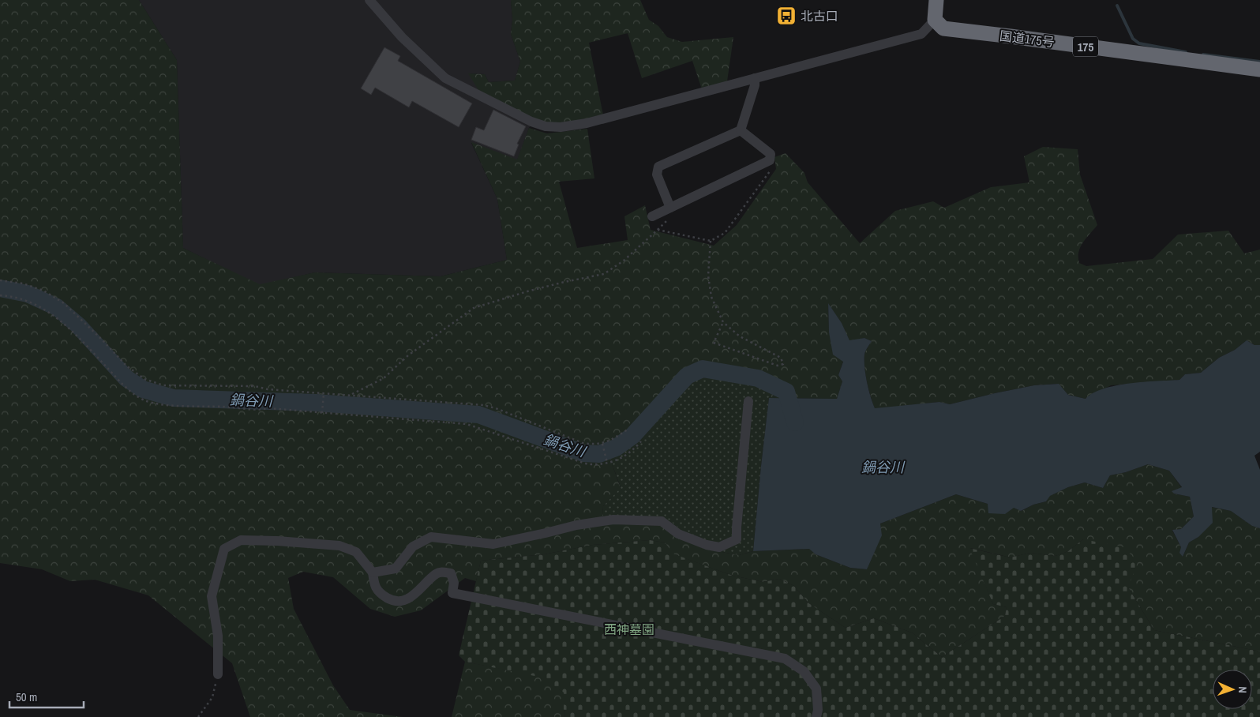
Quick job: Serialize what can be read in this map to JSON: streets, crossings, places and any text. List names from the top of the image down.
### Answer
{
  "streets": {
    "highway": ["国道175号", "175"]
  },
  "water": ["鍋谷川"],
  "parks": ["西神墓園"],
  "places": {
    "bus stop": ["北古口"]
  },
  "scale_bar": "50 m",
  "north": "right"
}
